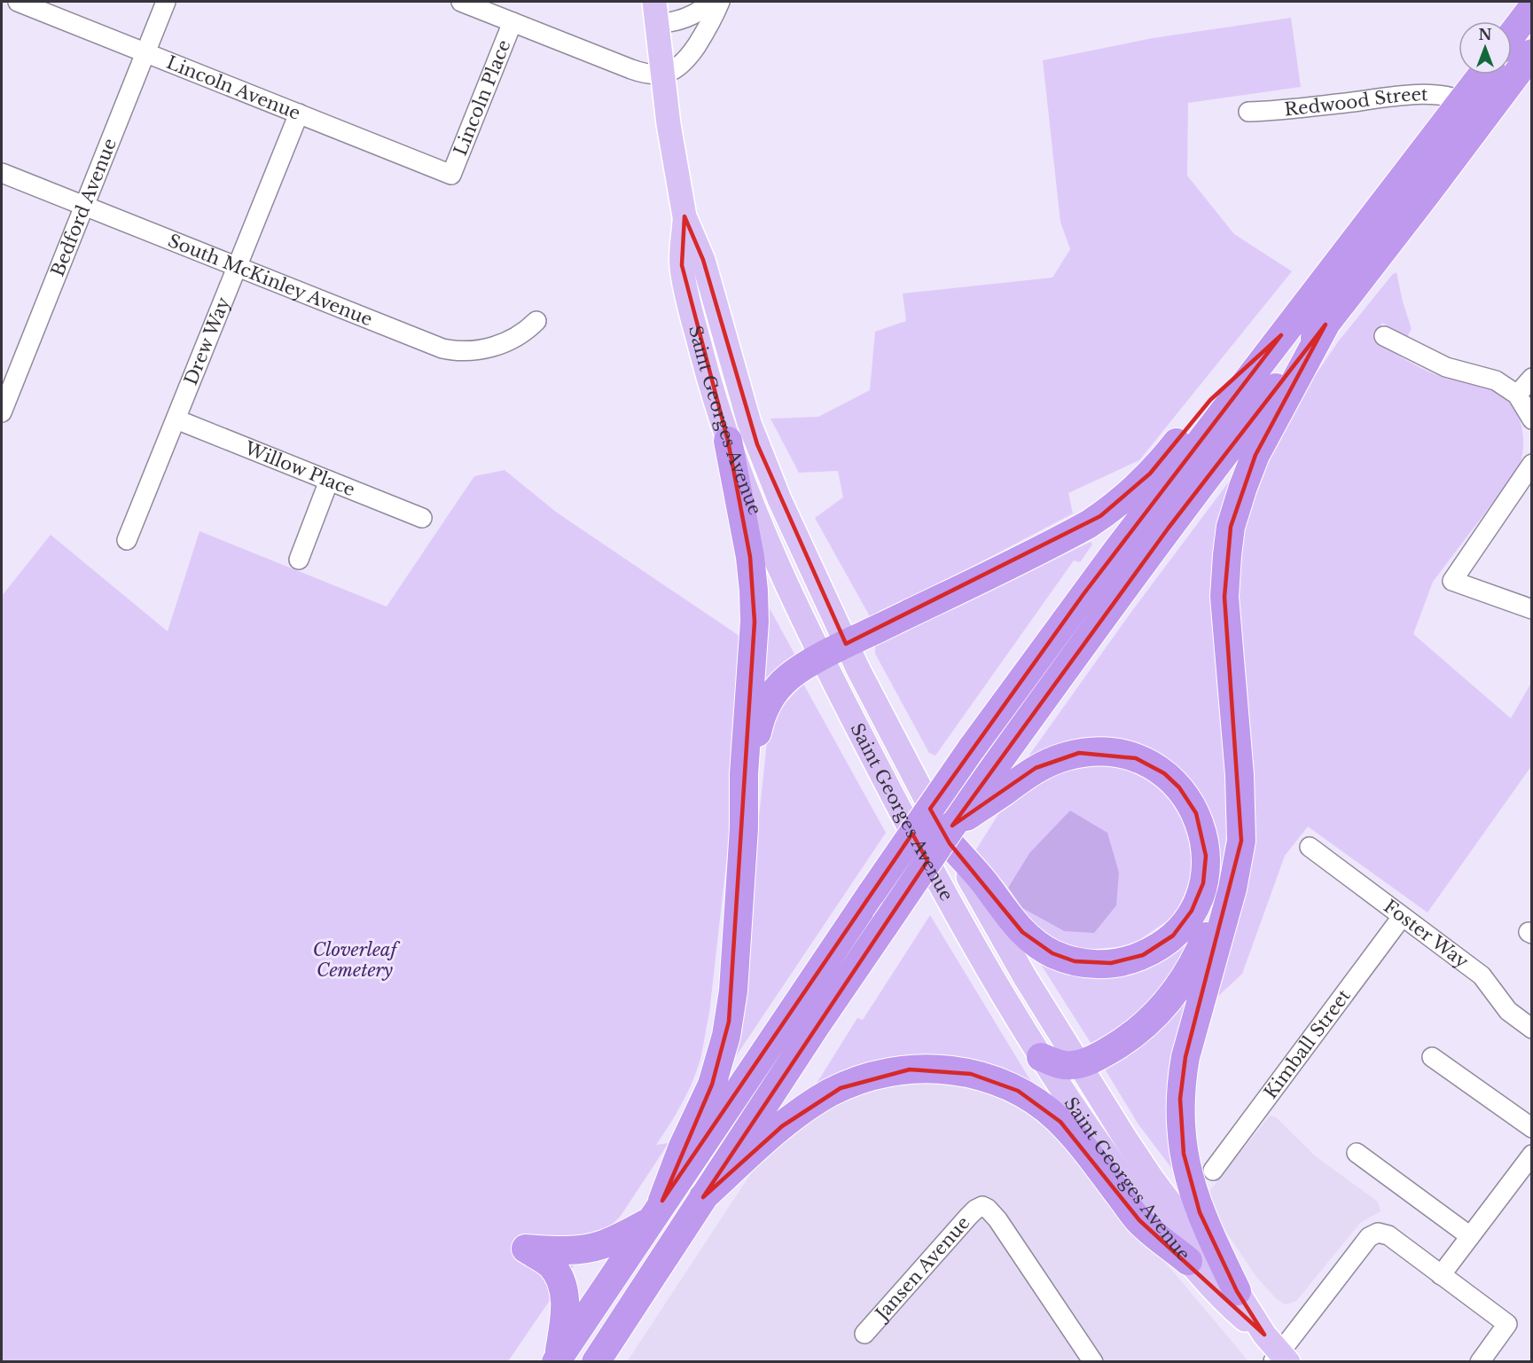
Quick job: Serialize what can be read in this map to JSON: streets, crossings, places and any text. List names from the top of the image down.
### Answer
{
  "streets": {
    "main road": ["Saint Georges Avenue"],
    "street": [
      "Lincoln Avenue",
      "Lincoln Place",
      "Redwood Street",
      "Bedford Avenue",
      "South McKinley Avenue",
      "Drew Way",
      "Willow Place",
      "Foster Way",
      "Kimball Street",
      "Jansen Avenue"
    ]
  },
  "crossings": [
    ["Lincoln Avenue", "Lincoln Place"],
    ["Lincoln Avenue", "Bedford Avenue"],
    ["Lincoln Avenue", "Drew Way"],
    ["Bedford Avenue", "South McKinley Avenue"],
    ["South McKinley Avenue", "Drew Way"],
    ["Drew Way", "Willow Place"],
    ["Foster Way", "Kimball Street"]
  ],
  "parks": ["Cloverleaf Cemetery"],
  "north": "top"
}
